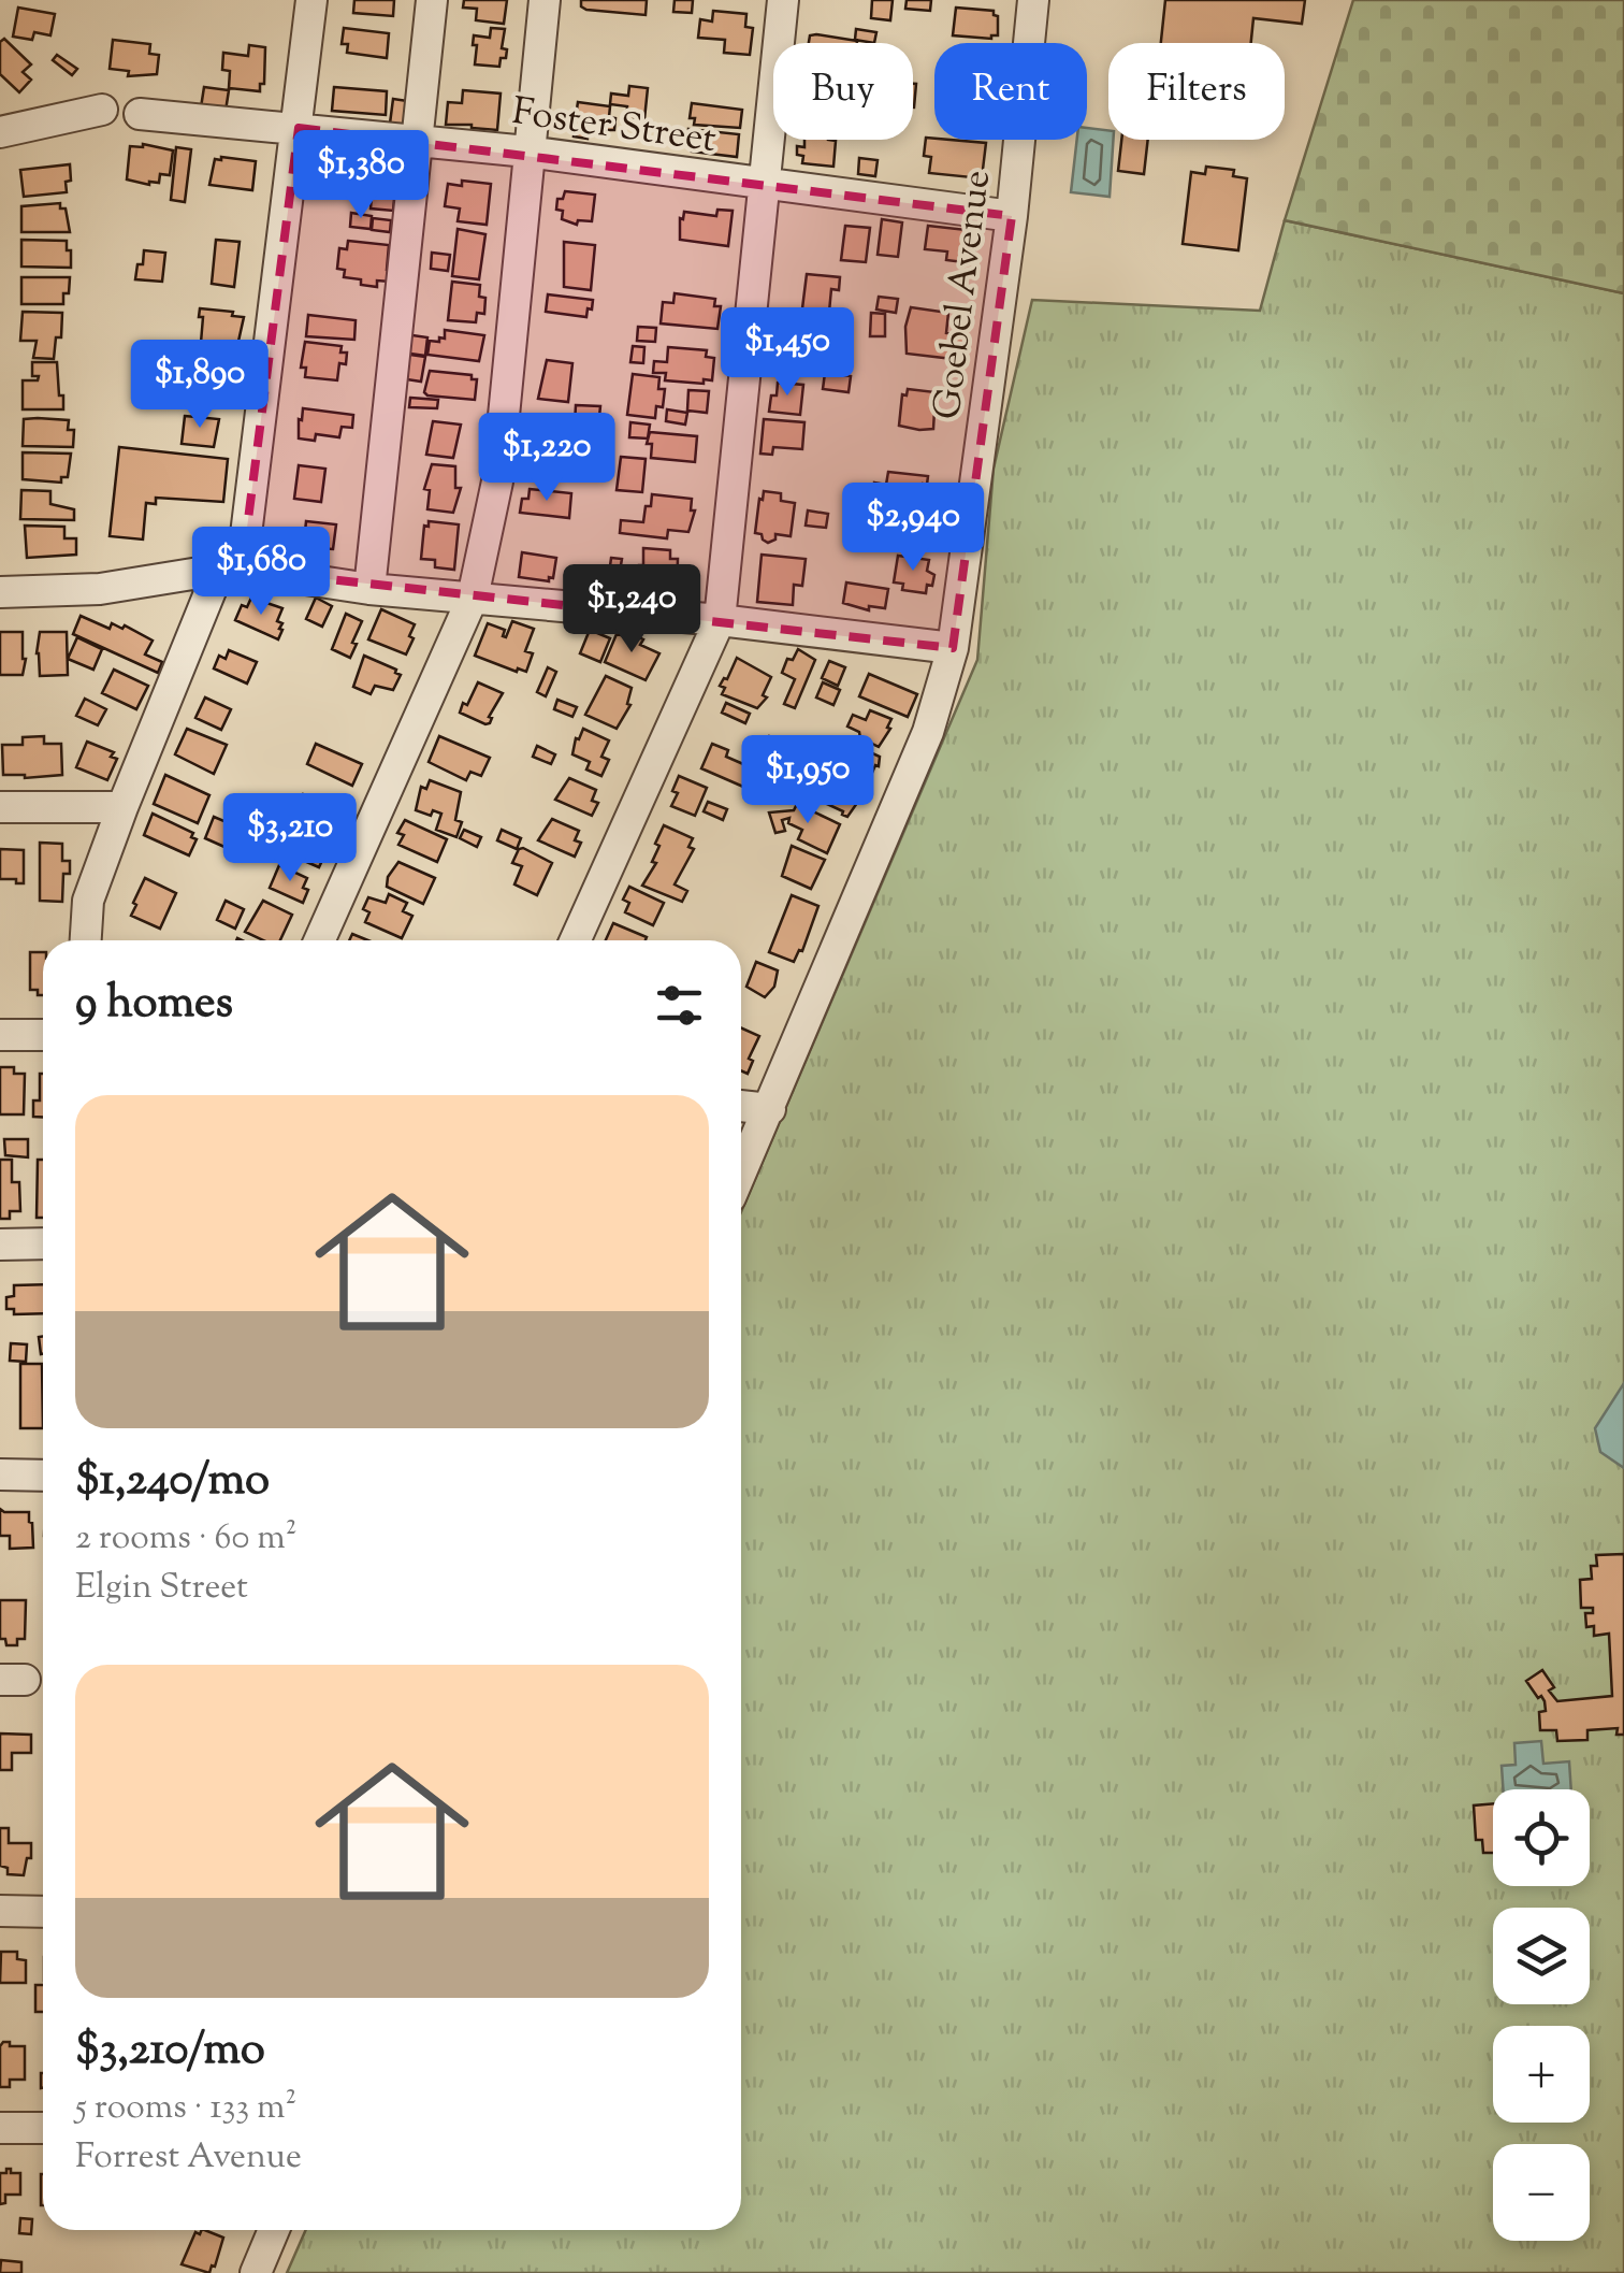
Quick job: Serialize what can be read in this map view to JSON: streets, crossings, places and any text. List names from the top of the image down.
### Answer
{
  "streets": {
    "street": ["Foster Street", "Goebel Avenue"]
  },
  "crossings": [
    ["Foster Street", "Goebel Avenue"]
  ],
  "page": {
    "chip": ["Buy", "Rent", "Filters"],
    "price": [
      "$1,380",
      "$1,450",
      "$1,890",
      "$1,220",
      "$2,940",
      "$1,680",
      "$1,240",
      "$1,950",
      "$3,210"
    ],
    "heading": "9 homes",
    "list": [
      {
        "name": "$1,240/mo",
        "note": "2 rooms · 60 m² · Elgin Street"
      },
      {
        "name": "$3,210/mo",
        "note": "5 rooms · 133 m² · Forrest Avenue"
      }
    ],
    "map_buttons": ["+", "−"]
  }
}
